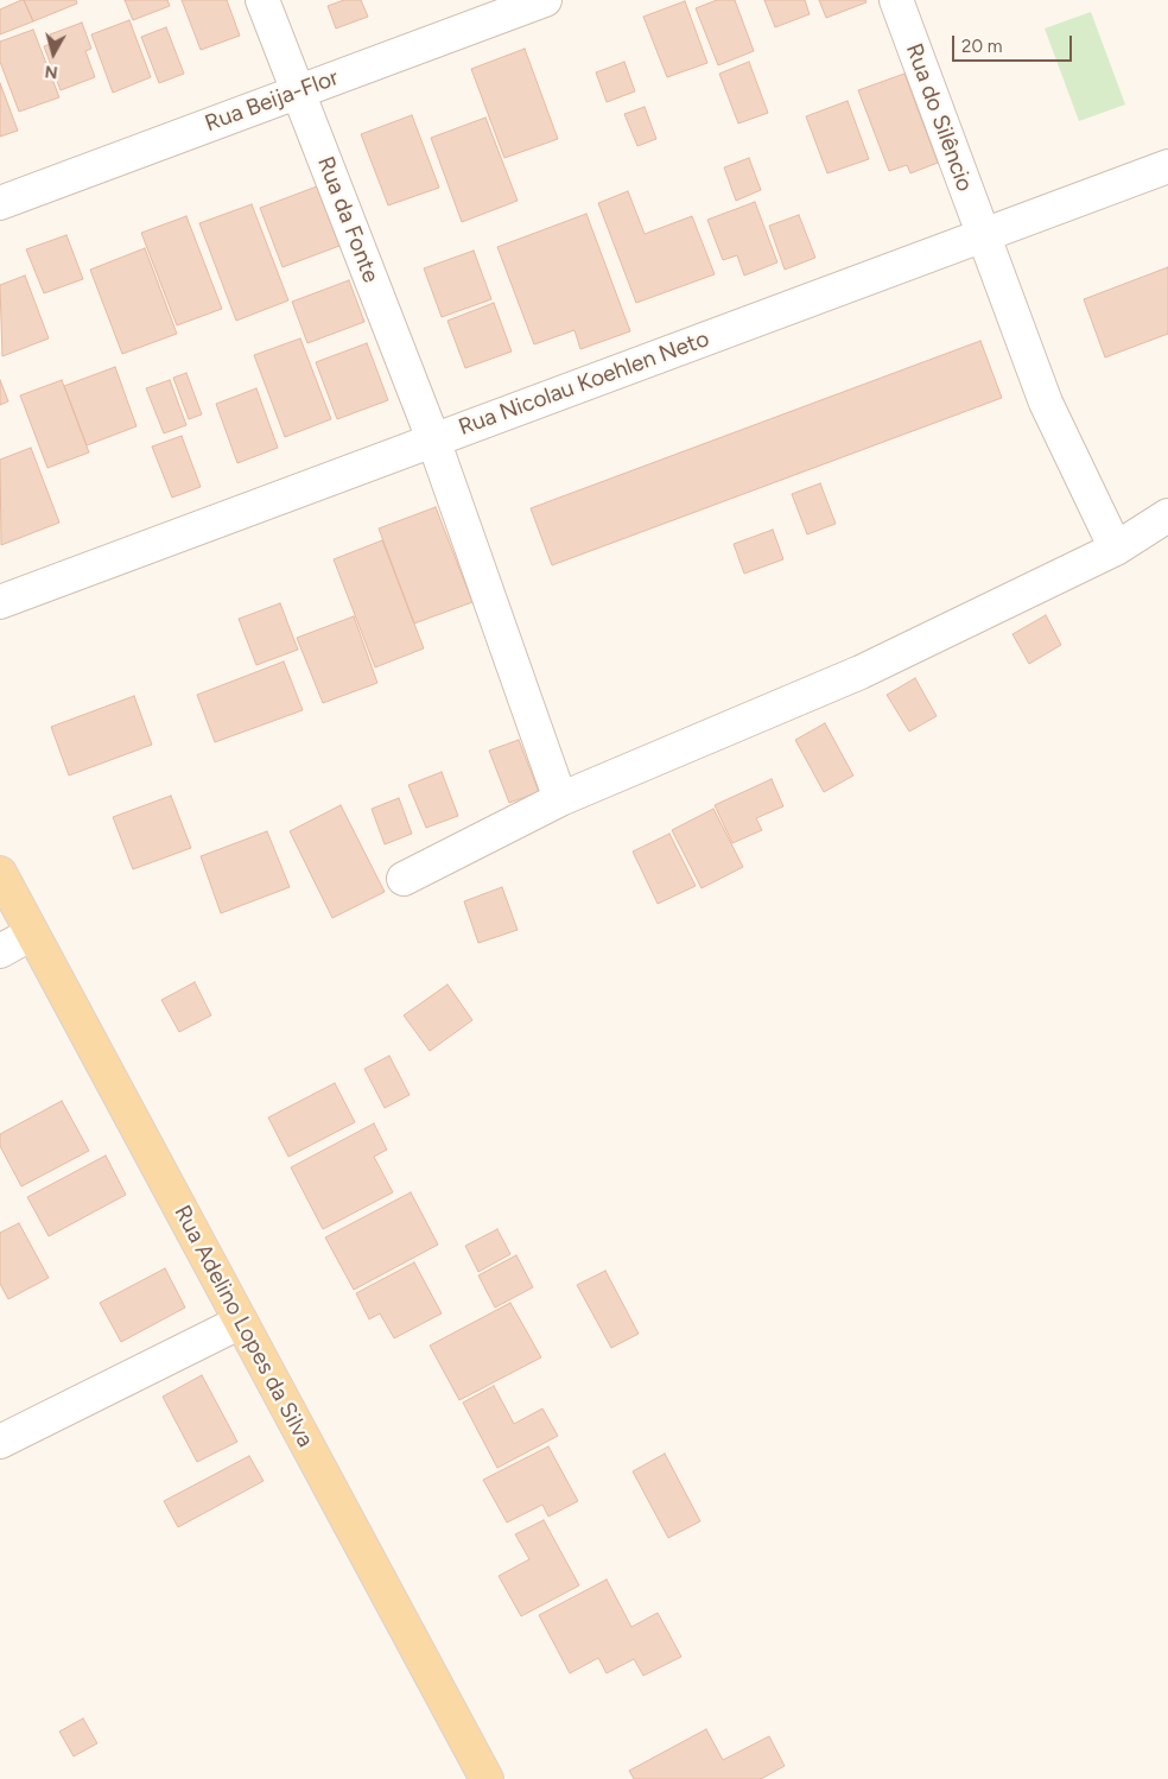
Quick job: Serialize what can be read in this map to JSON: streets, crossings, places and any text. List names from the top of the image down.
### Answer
{
  "streets": {
    "main road": ["Rua Adelino Lopes da Silva"],
    "street": [
      "Rua Beija-Flor",
      "Rua do Silêncio",
      "Rua da Fonte",
      "Rua Nicolau Koehlen Neto"
    ]
  },
  "crossings": [
    ["Rua Beija-Flor", "Rua da Fonte"],
    ["Rua do Silêncio", "Rua Nicolau Koehlen Neto"],
    ["Rua da Fonte", "Rua Nicolau Koehlen Neto"]
  ],
  "scale_bar": "20 m",
  "north": "bottom"
}
